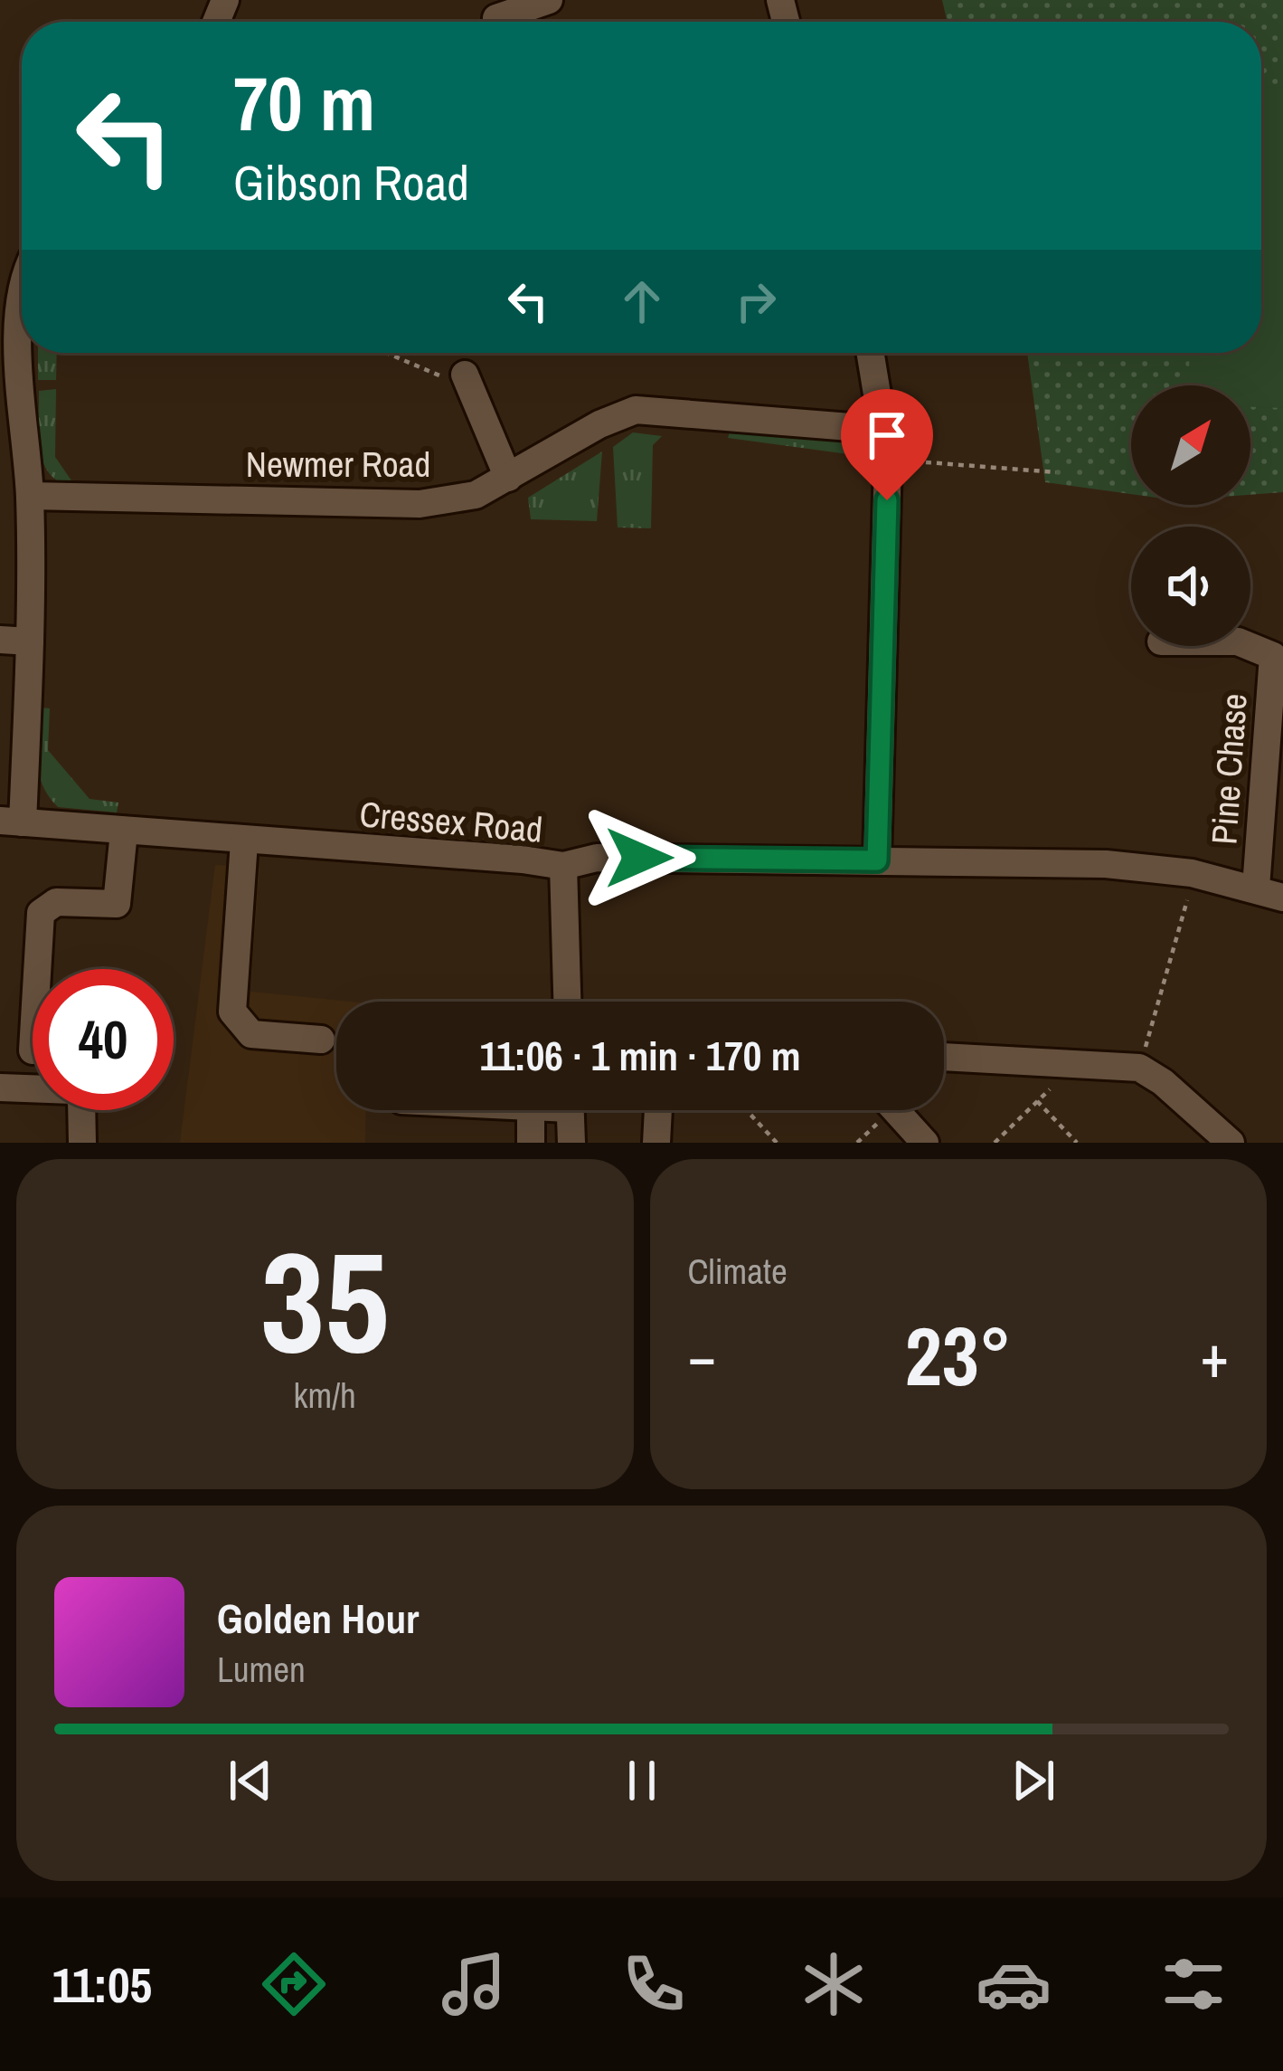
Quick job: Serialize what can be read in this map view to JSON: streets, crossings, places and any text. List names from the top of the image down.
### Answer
{
  "streets": {
    "street": ["Newmer Road", "Pine Chase", "Cressex Road"]
  },
  "crossings": [
    ["Pine Chase", "Cressex Road"]
  ],
  "north": "top right",
  "page": {
    "turn": ["70 m", "Gibson Road"],
    "limit": "40",
    "trip": "11:06 · 1 min · 170 m",
    "tile": [
      ["35", "km/h"],
      "Climate"
    ],
    "heat": ["−", "23°", "+"],
    "song": ["Golden Hour", "Lumen"],
    "tabs": "11:05"
  }
}
